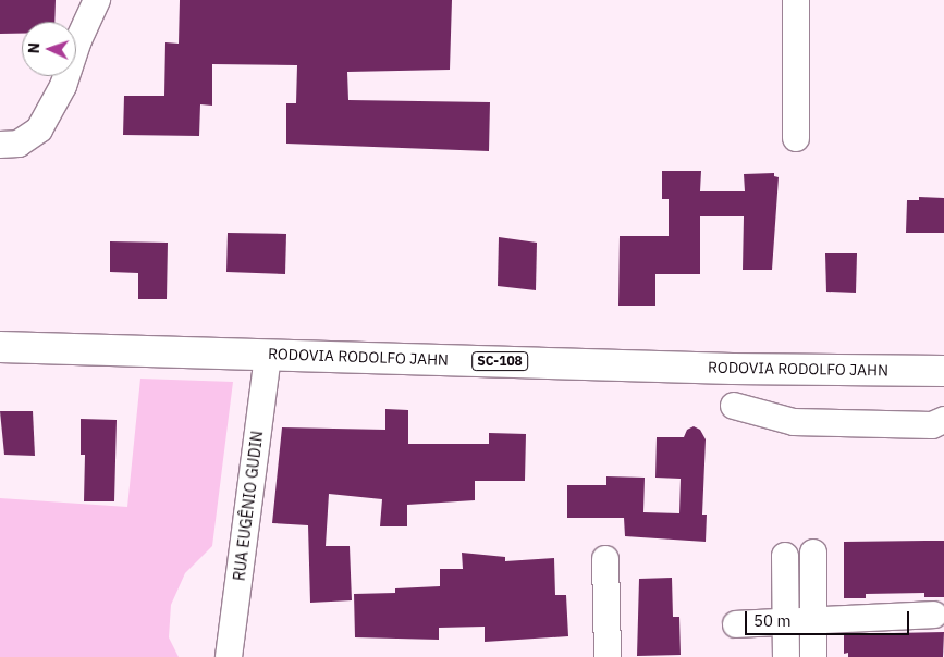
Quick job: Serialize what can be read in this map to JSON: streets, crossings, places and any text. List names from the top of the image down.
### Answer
{
  "streets": {
    "main road": ["RODOVIA RODOLFO JAHN", "SC-108"],
    "street": ["RUA EUGÊNIO GUDIN"]
  },
  "crossings": [
    ["RODOVIA RODOLFO JAHN", "RUA EUGÊNIO GUDIN"]
  ],
  "scale_bar": "50 m",
  "north": "left"
}
